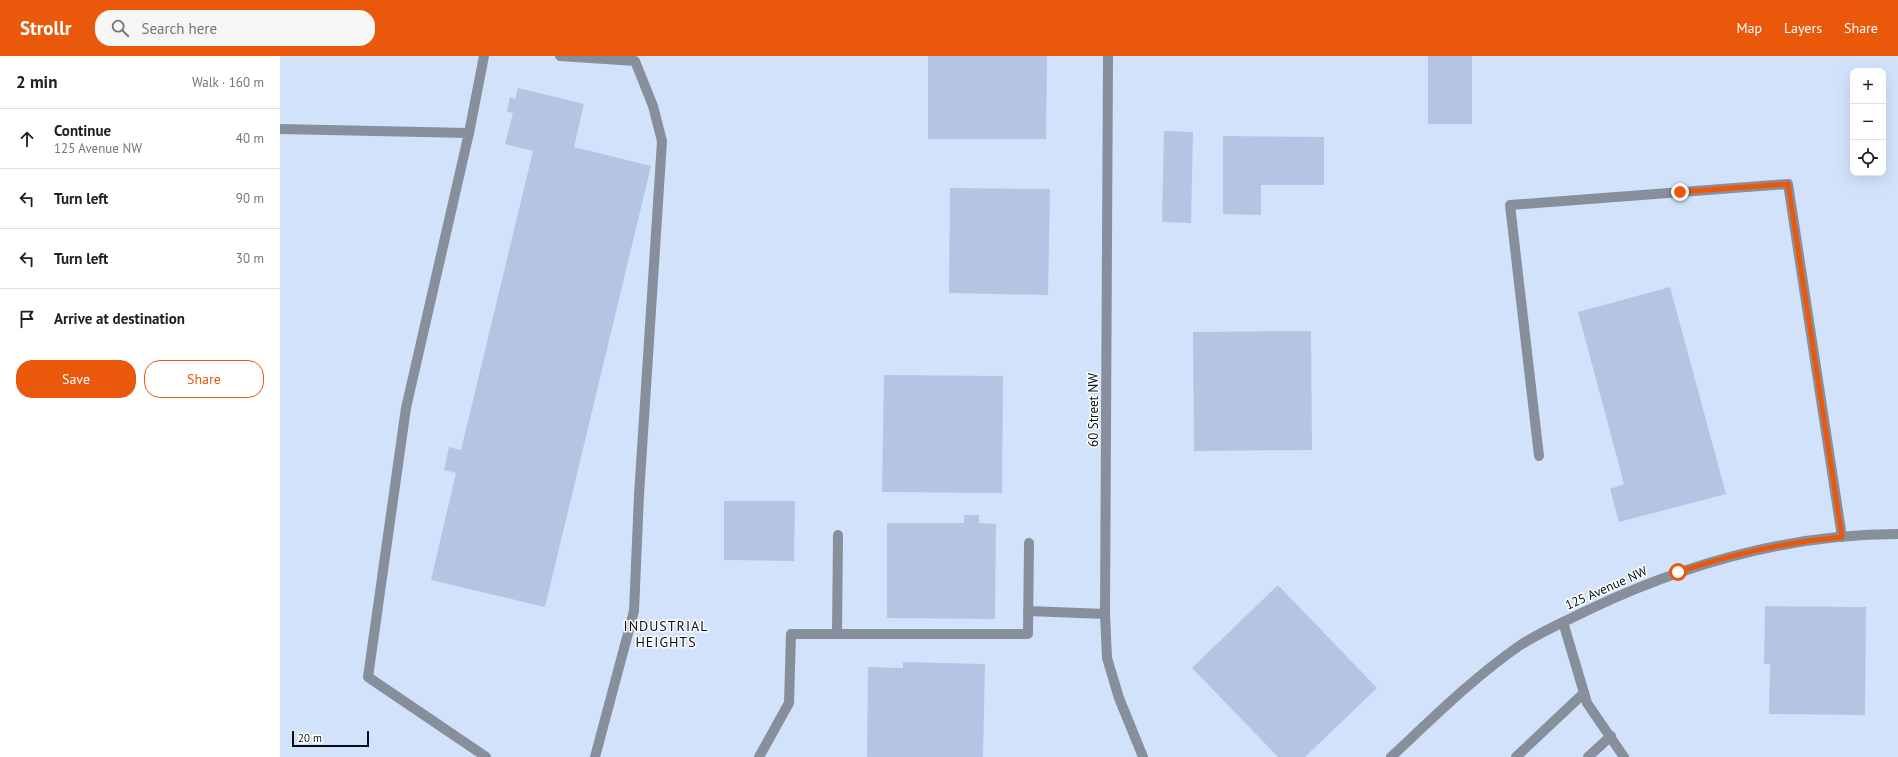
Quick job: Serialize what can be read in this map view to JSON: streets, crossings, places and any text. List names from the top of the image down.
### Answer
{
  "streets": {
    "street": ["60 Street NW", "125 Avenue NW"]
  },
  "districts": ["INDUSTRIAL HEIGHTS"],
  "scale_bar": "20 m",
  "page": {
    "header": "Strollr",
    "search": "Search here",
    "nav": ["Map", "Layers", "Share"],
    "heading": ["2 min", "Walk · 160 m"],
    "map_buttons": ["+", "−"],
    "list": [
      ["Continue", "125 Avenue NW", "40 m"],
      ["Turn left", "90 m"],
      ["Turn left", "30 m"],
      "Arrive at destination"
    ],
    "buttons": ["Save", "Share"],
    "scale": "20 m"
  }
}
